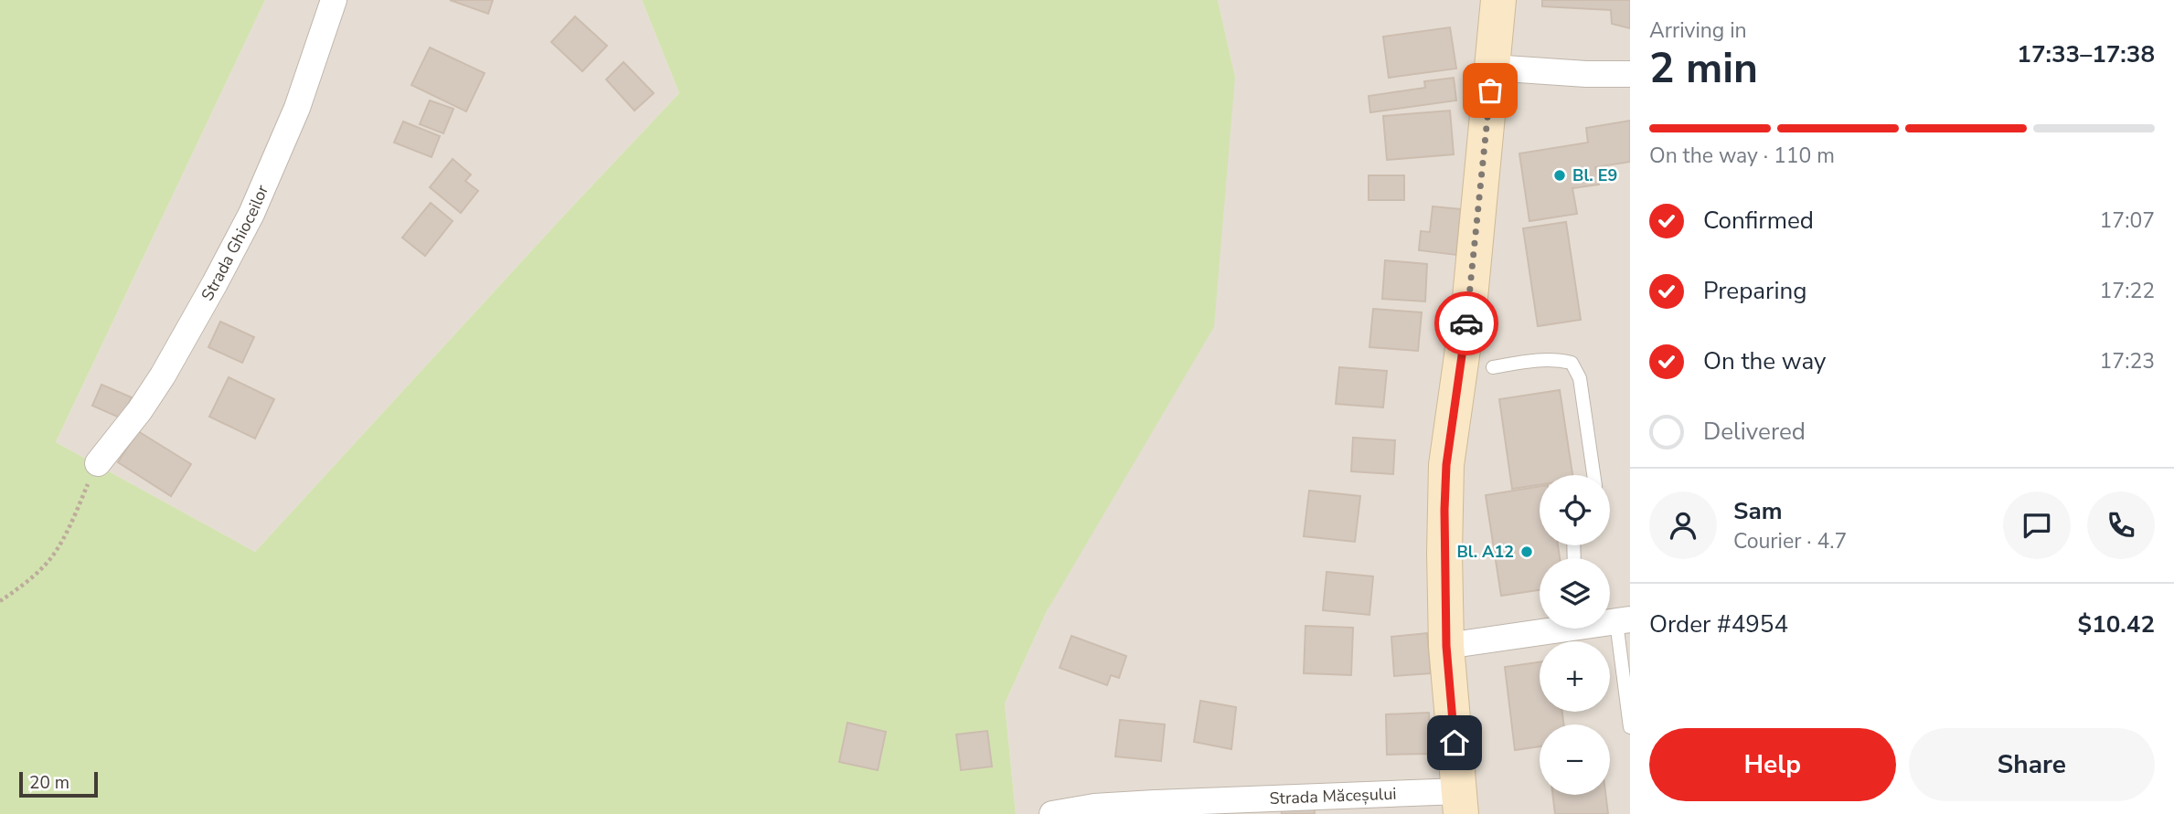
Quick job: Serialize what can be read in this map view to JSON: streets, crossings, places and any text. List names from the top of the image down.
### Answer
{
  "streets": {
    "street": ["Strada Ghioceilor", "Strada Măceșului"]
  },
  "places": ["Bl. E9", "Bl. A12"],
  "scale_bar": "20 m",
  "page": {
    "heading": ["2 min", "Arriving in", "17:33–17:38"],
    "panel": [
      "Sam",
      "Courier · 4.7",
      "Order #4954",
      "$10.42"
    ],
    "bar": "On the way · 110 m",
    "list": [
      ["Confirmed", "17:07"],
      ["Preparing", "17:22"],
      ["On the way", "17:23"],
      "Delivered"
    ],
    "map_buttons": ["+", "−"],
    "buttons": ["Help", "Share"],
    "scale": "20 m"
  }
}
